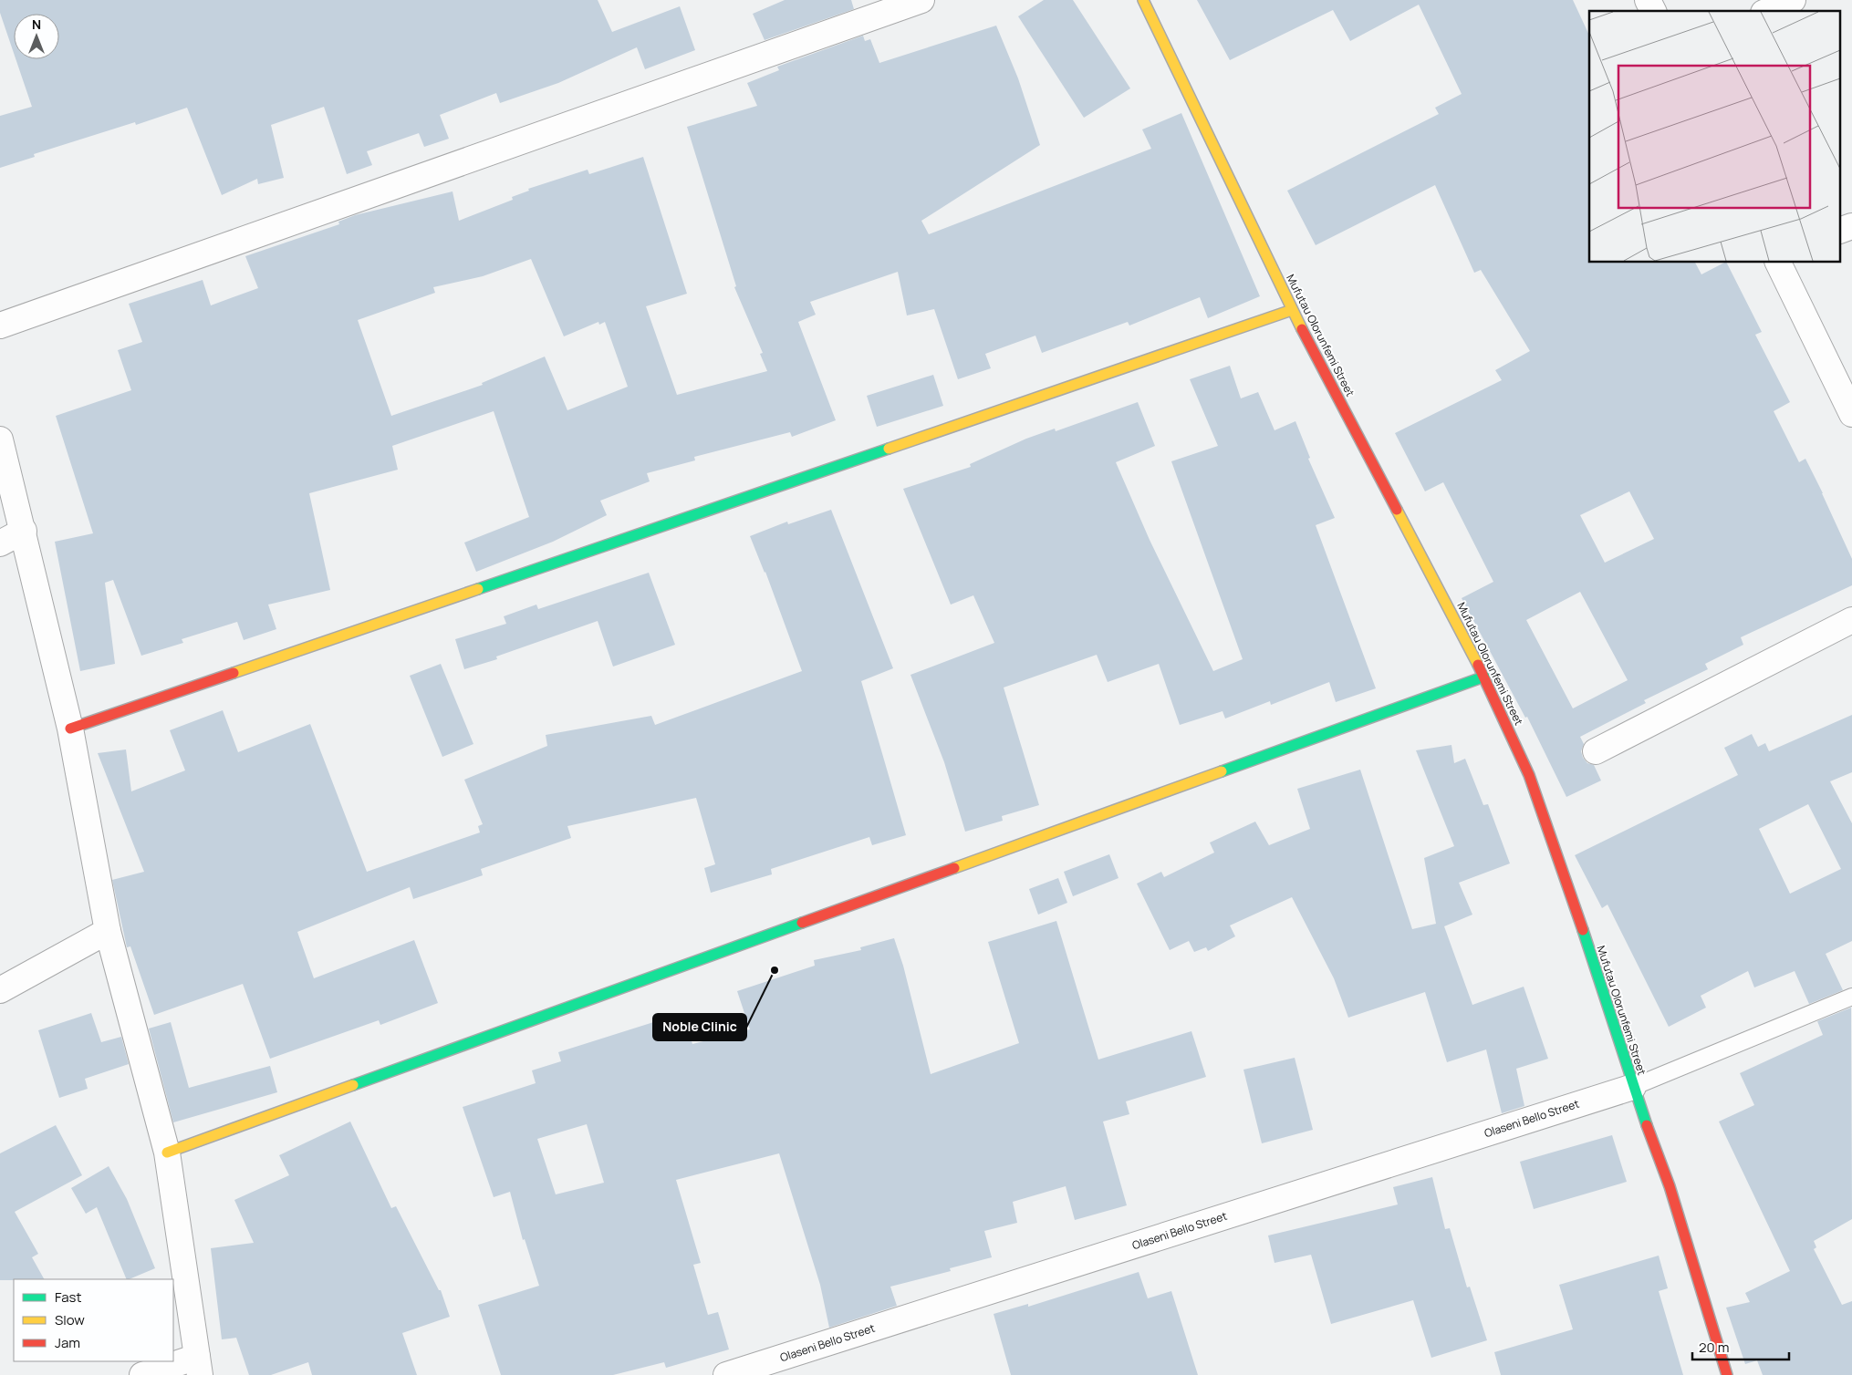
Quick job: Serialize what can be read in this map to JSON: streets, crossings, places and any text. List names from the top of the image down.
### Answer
{
  "streets": {
    "street": ["Mufutau Olorunfemi Street", "Olaseni Bello Street"]
  },
  "crossings": [
    ["Mufutau Olorunfemi Street", "Olaseni Bello Street"]
  ],
  "places": ["Noble Clinic"],
  "legend": ["Fast", "Slow", "Jam"],
  "scale_bar": "20 m",
  "north": "top"
}
